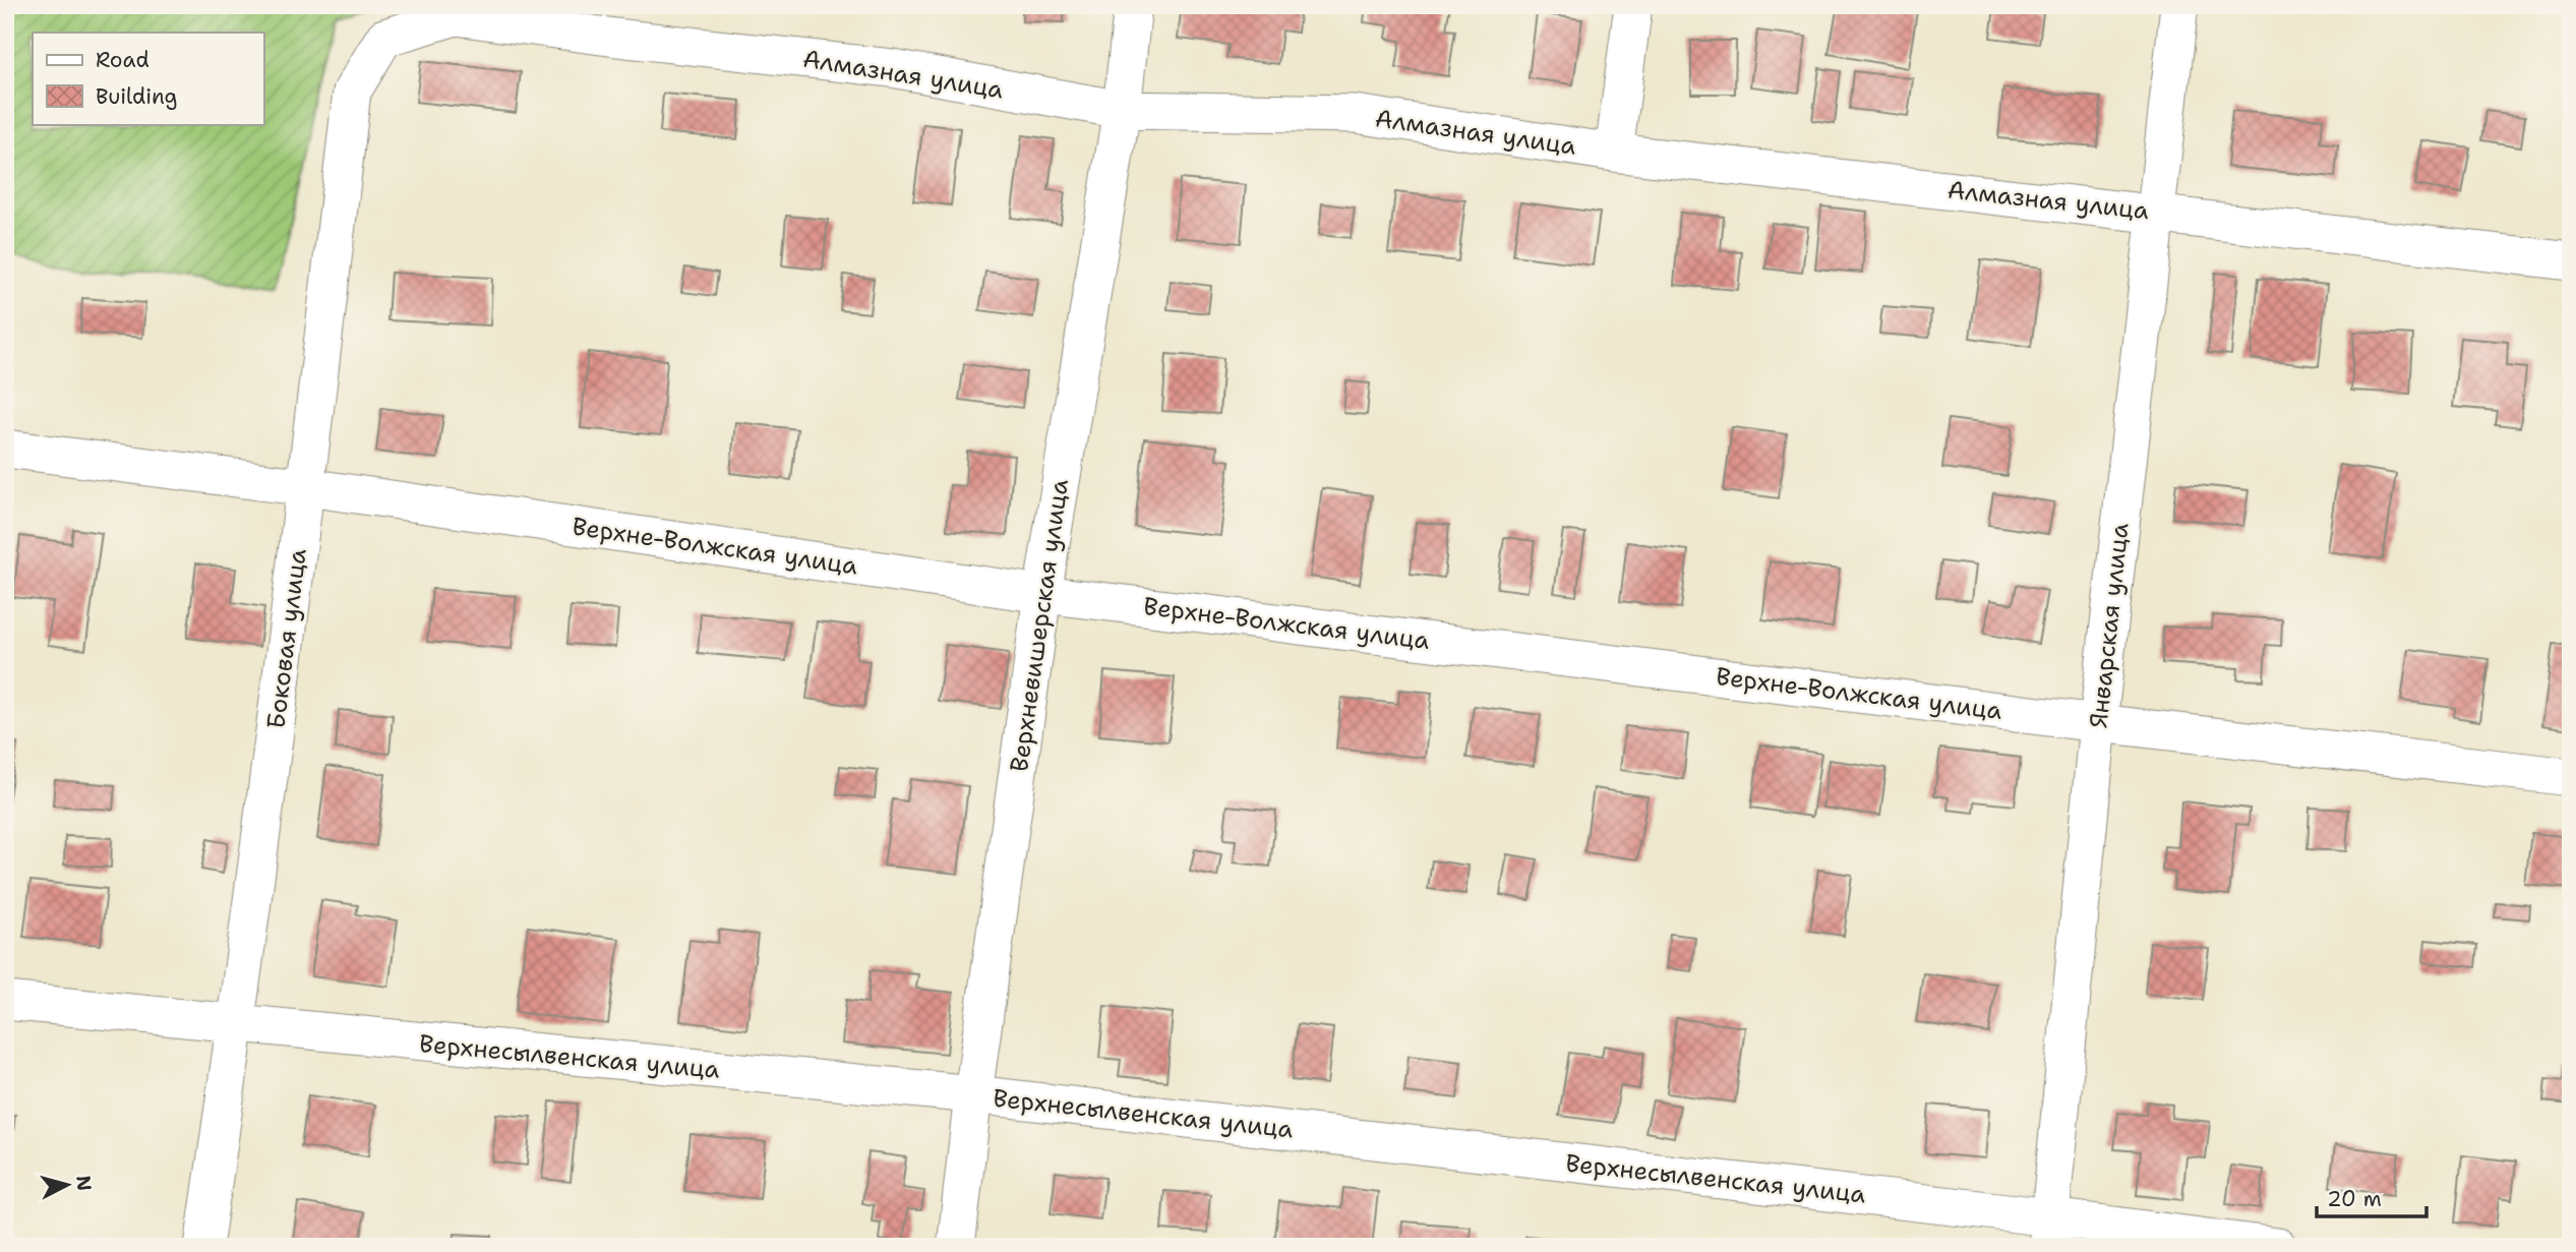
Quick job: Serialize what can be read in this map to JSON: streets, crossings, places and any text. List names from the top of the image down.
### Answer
{
  "streets": {
    "street": [
      "Алмазная улица",
      "Верхне-Волжская улица",
      "Верхневишерская улица",
      "Январская улица",
      "Боковая улица",
      "Верхнесылвенская улица"
    ]
  },
  "crossings": [
    ["Алмазная улица", "Верхневишерская улица"],
    ["Алмазная улица", "Январская улица"],
    ["Алмазная улица", "Боковая улица"],
    ["Верхне-Волжская улица", "Верхневишерская улица"],
    ["Верхне-Волжская улица", "Январская улица"],
    ["Верхне-Волжская улица", "Боковая улица"],
    ["Верхневишерская улица", "Верхнесылвенская улица"],
    ["Январская улица", "Верхнесылвенская улица"],
    ["Боковая улица", "Верхнесылвенская улица"]
  ],
  "legend": ["Road", "Building"],
  "scale_bar": "20 m",
  "north": "right"
}
